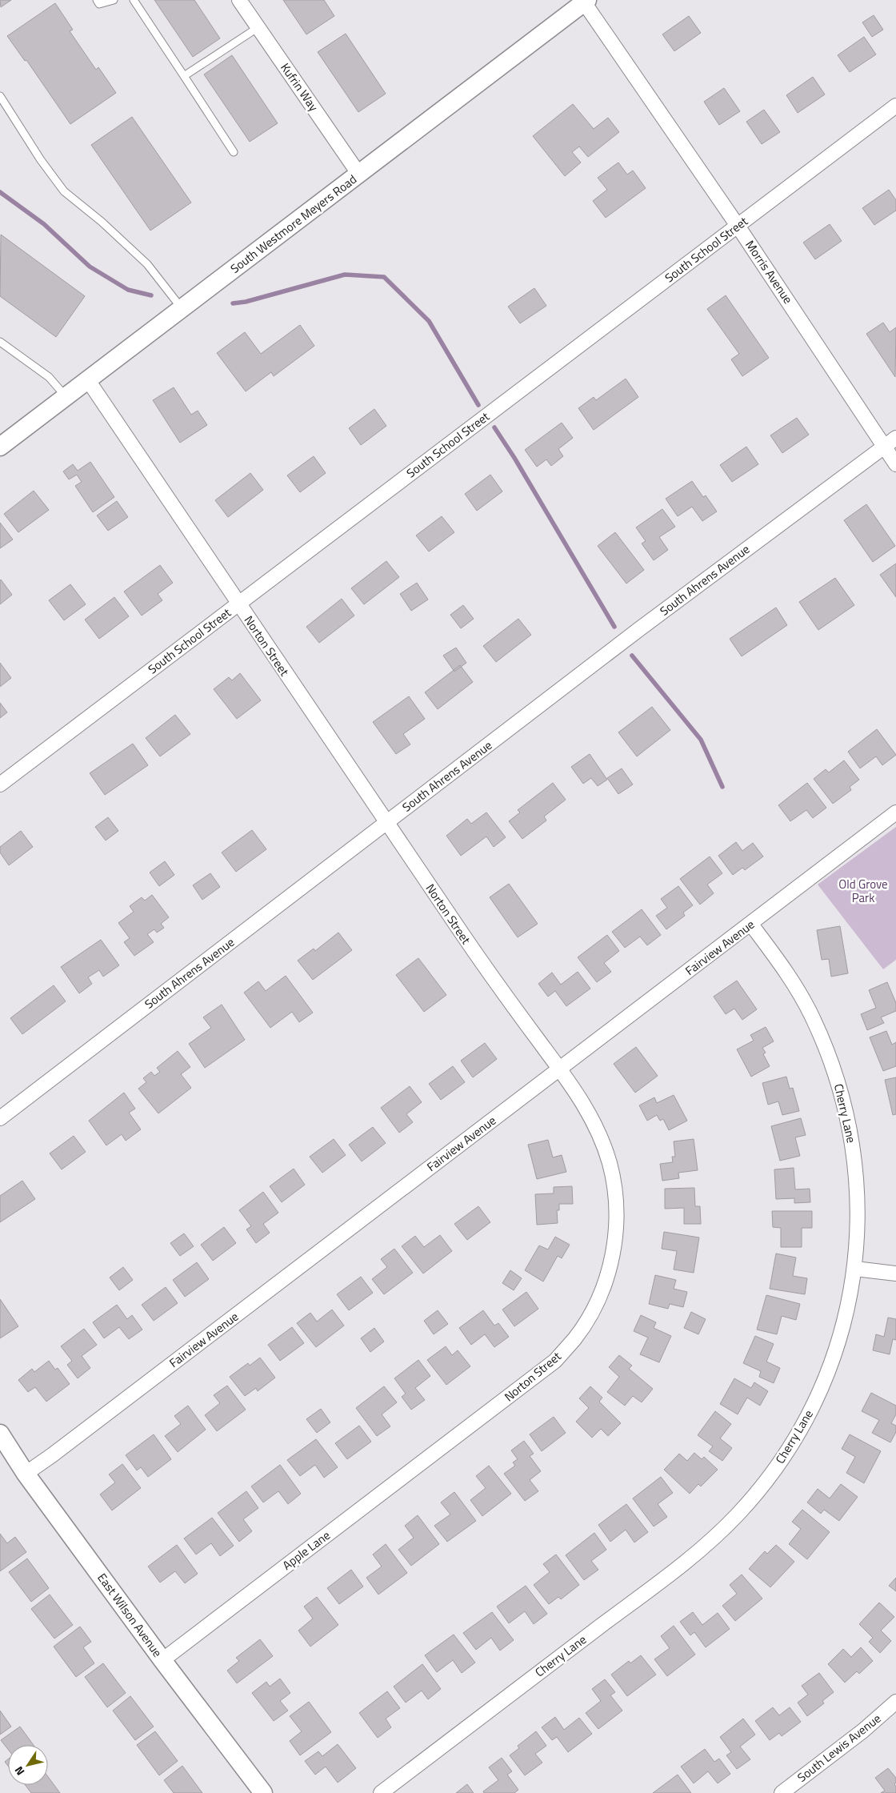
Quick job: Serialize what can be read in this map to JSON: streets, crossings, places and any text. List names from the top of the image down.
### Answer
{
  "streets": {
    "street": [
      "Kufrin Way",
      "South Westmore Meyers Road",
      "South School Street",
      "Morris Avenue",
      "South Ahrens Avenue",
      "Norton Street",
      "Fairview Avenue",
      "Cherry Lane",
      "Apple Lane",
      "East Wilson Avenue",
      "South Lewis Avenue"
    ]
  },
  "crossings": [
    ["Kufrin Way", "South Westmore Meyers Road"],
    ["South Westmore Meyers Road", "Morris Avenue"],
    ["South Westmore Meyers Road", "Norton Street"],
    ["South School Street", "Morris Avenue"],
    ["South School Street", "Norton Street"],
    ["Morris Avenue", "South Ahrens Avenue"],
    ["South Ahrens Avenue", "Norton Street"],
    ["Norton Street", "Fairview Avenue"],
    ["Norton Street", "Apple Lane"],
    ["Fairview Avenue", "Cherry Lane"],
    ["Fairview Avenue", "East Wilson Avenue"],
    ["Apple Lane", "East Wilson Avenue"]
  ],
  "parks": ["Old Grove Park"],
  "north": "bottom left"
}
